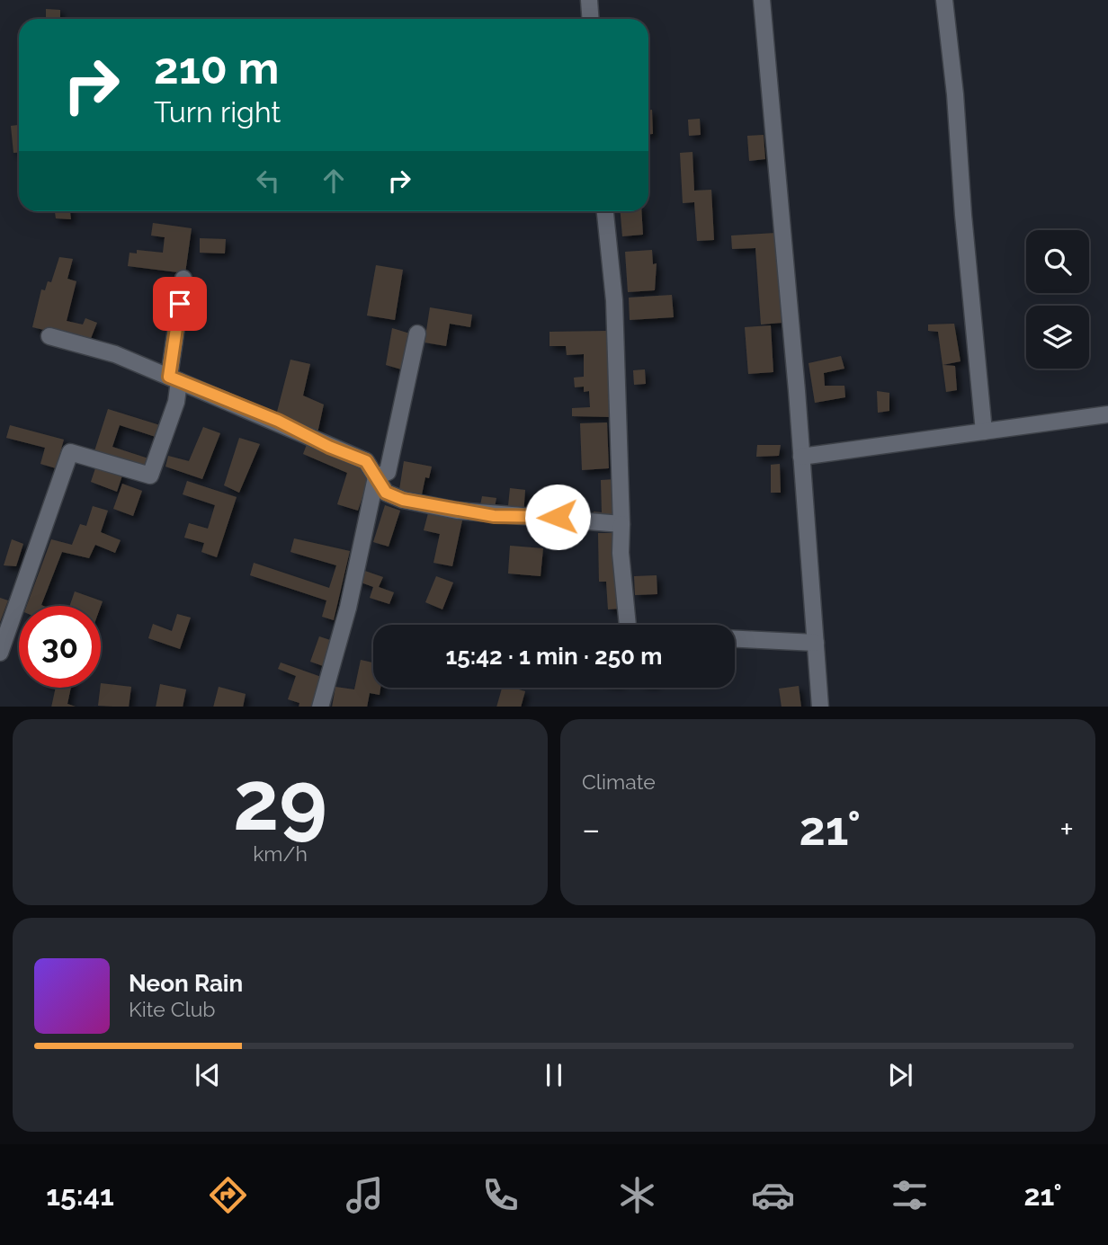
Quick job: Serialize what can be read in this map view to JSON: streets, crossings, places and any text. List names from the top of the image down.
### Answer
{
  "page": {
    "turn": ["210 m", "Turn right"],
    "limit": "30",
    "trip": "15:42 · 1 min · 250 m",
    "tile": [
      ["29", "km/h"],
      "Climate"
    ],
    "heat": ["−", "21°", "+"],
    "song": ["Neon Rain", "Kite Club"],
    "tabs": ["15:41", "21°"]
  }
}
